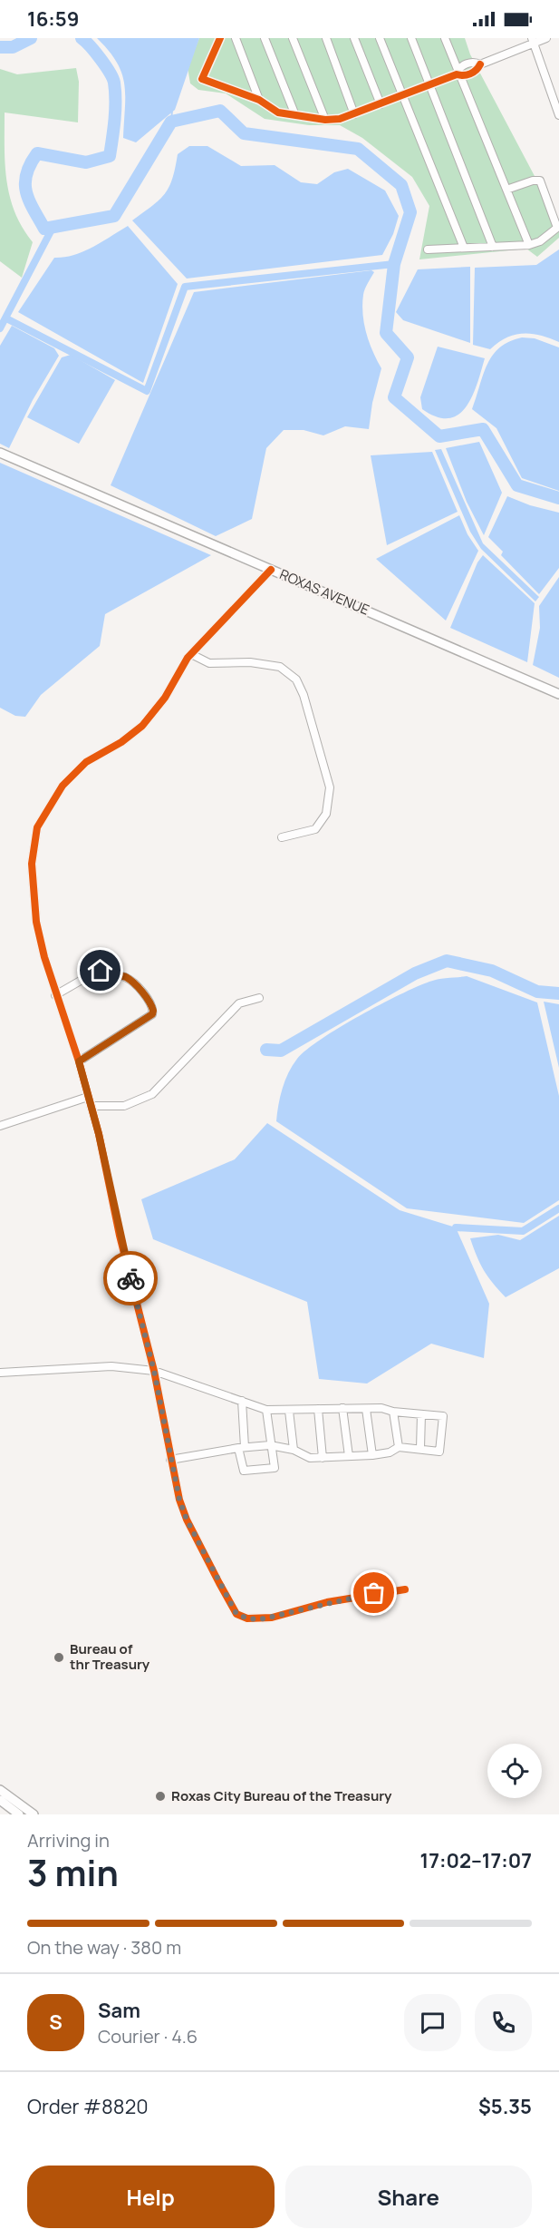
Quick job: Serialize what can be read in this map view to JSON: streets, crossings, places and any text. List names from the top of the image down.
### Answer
{
  "streets": {
    "main road": ["ROXAS AVENUE"]
  },
  "places": ["Bureau of thr Treasury", "Roxas City Bureau of the Treasury"],
  "page": {
    "status": "16:59",
    "heading": ["3 min", "Arriving in", "17:02–17:07"],
    "panel": [
      "Sam",
      "Courier · 4.6",
      "Order #8820",
      "$5.35"
    ],
    "bar": "On the way · 380 m",
    "round": "S",
    "buttons": ["Help", "Share"]
  }
}
